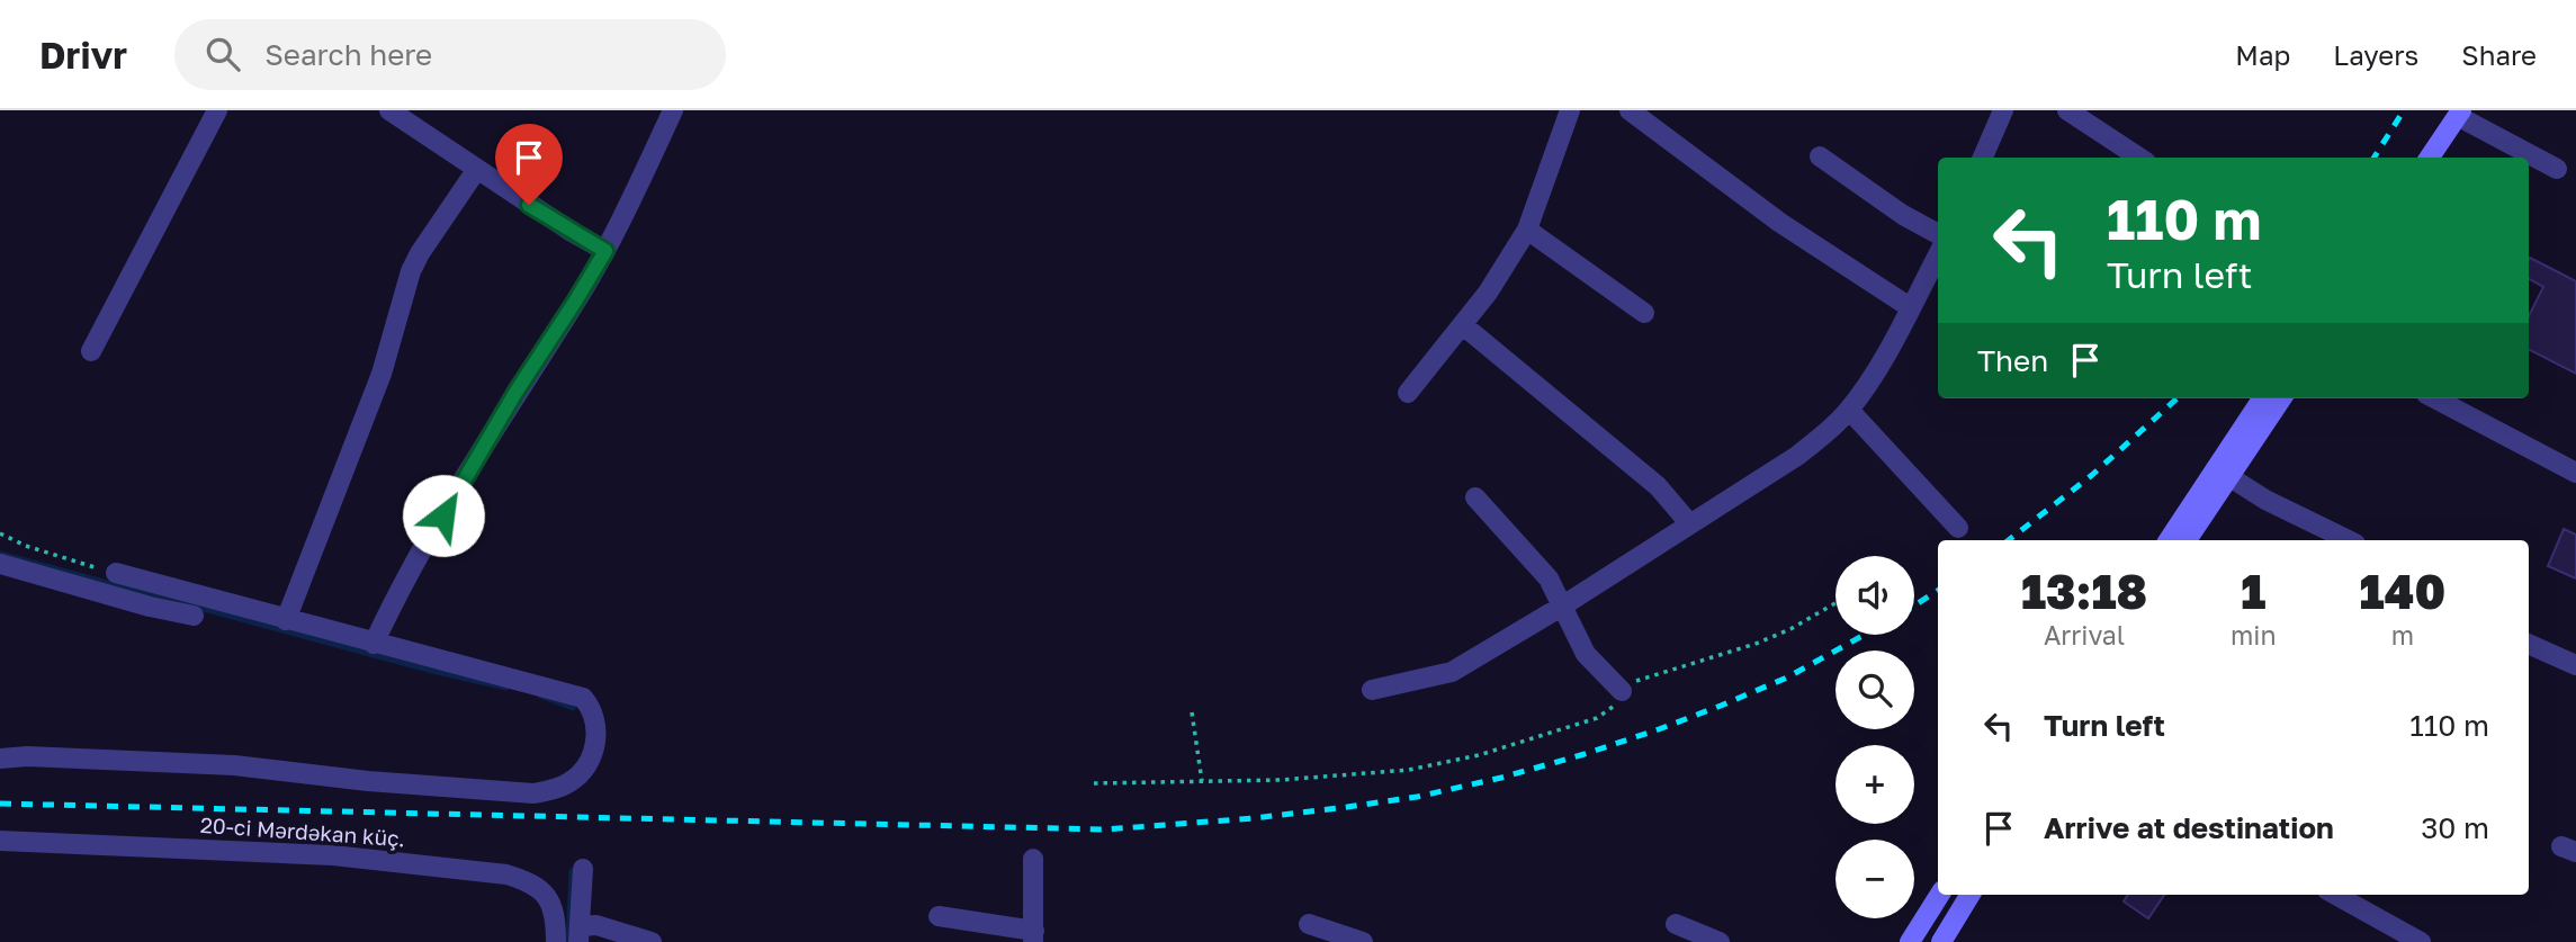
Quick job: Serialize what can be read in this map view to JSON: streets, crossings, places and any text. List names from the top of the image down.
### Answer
{
  "streets": {
    "street": ["20-ci Mərdəkan küç."]
  },
  "page": {
    "header": "Drivr",
    "search": "Search here",
    "nav": ["Map", "Layers", "Share"],
    "turn": ["110 m", "Turn left"],
    "then": "Then",
    "eta": [
      "13:18",
      "Arrival",
      "1",
      "min",
      "140",
      "m"
    ],
    "map_buttons": ["+", "−"],
    "list": [
      {
        "name": "Turn left",
        "value": "110 m"
      },
      {
        "name": "Arrive at destination",
        "value": "30 m"
      }
    ]
  }
}
